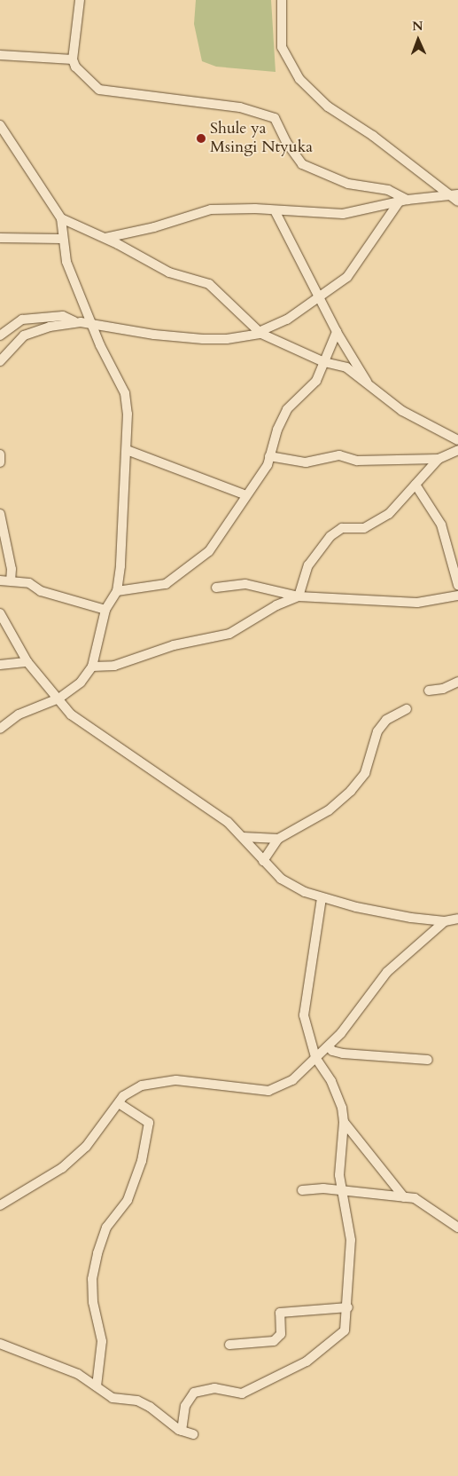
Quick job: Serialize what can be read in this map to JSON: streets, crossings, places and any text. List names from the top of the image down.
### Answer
{
  "places": ["Shule ya Msingi Ntyuka"],
  "north": "top"
}
